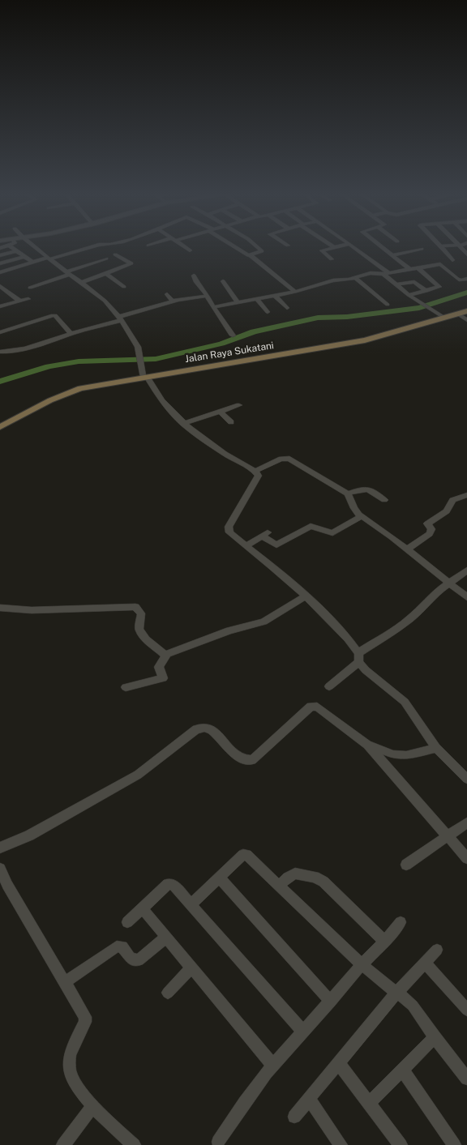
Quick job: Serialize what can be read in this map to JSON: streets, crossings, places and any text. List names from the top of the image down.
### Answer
{
  "streets": {
    "main road": ["Jalan Raya Sukatani"]
  }
}
